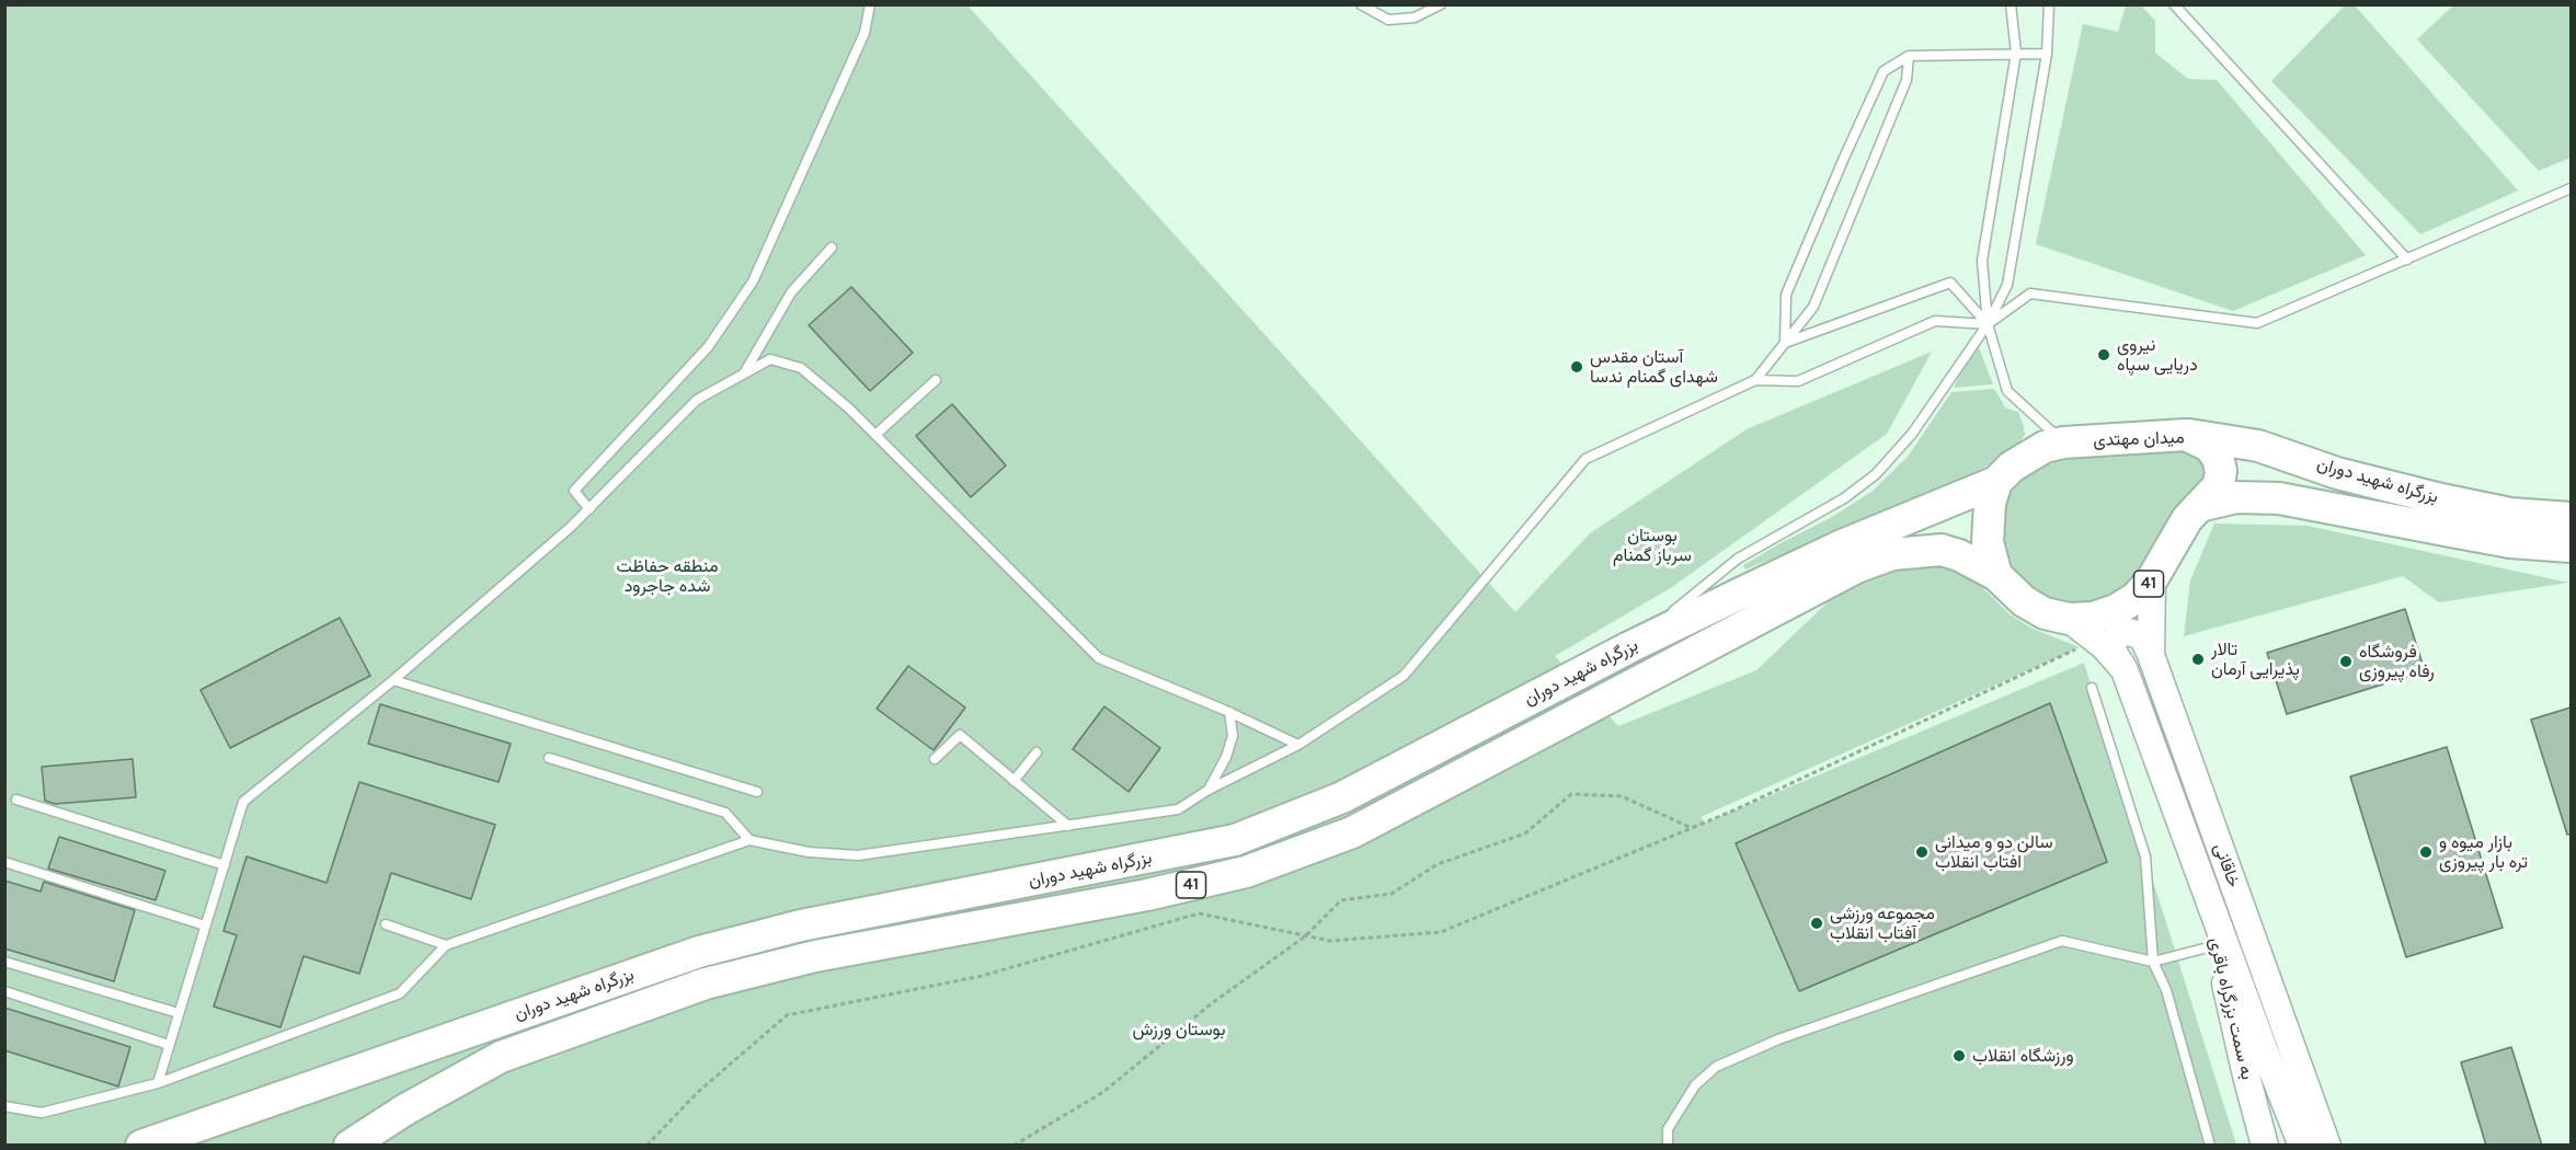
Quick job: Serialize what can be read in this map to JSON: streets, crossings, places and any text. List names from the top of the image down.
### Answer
{
  "streets": {
    "highway": ["میدان مهتدی", "بزرگراه شهید دوران", "41"],
    "main road": ["خاقانی", "به سمت بزرگراه باقری"]
  },
  "crossings": [
    ["میدان مهتدی", "بزرگراه شهید دوران"],
    ["میدان مهتدی", "خاقانی"],
    ["بزرگراه شهید دوران", "خاقانی"],
    ["خاقانی", "به سمت بزرگراه باقری"]
  ],
  "parks": ["بوستان سرباز گمنام", "منطقه حفاظت شده جاجرود", "بوستان ورزش"],
  "places": [
    "نیروی دریایی سپاه",
    "آستان مقدس شهدای گمنام ندسا",
    "تالار پذیرایی آرمان",
    "فروشگاه رفاه پیروزی",
    "سالن دو و میدانی افتاب انقلاب",
    "بازار میوه و تره بار پیروزی",
    "مجموعه ورزشی آفتاب انقلاب",
    "ورزشگاه انقلاب"
  ]
}
